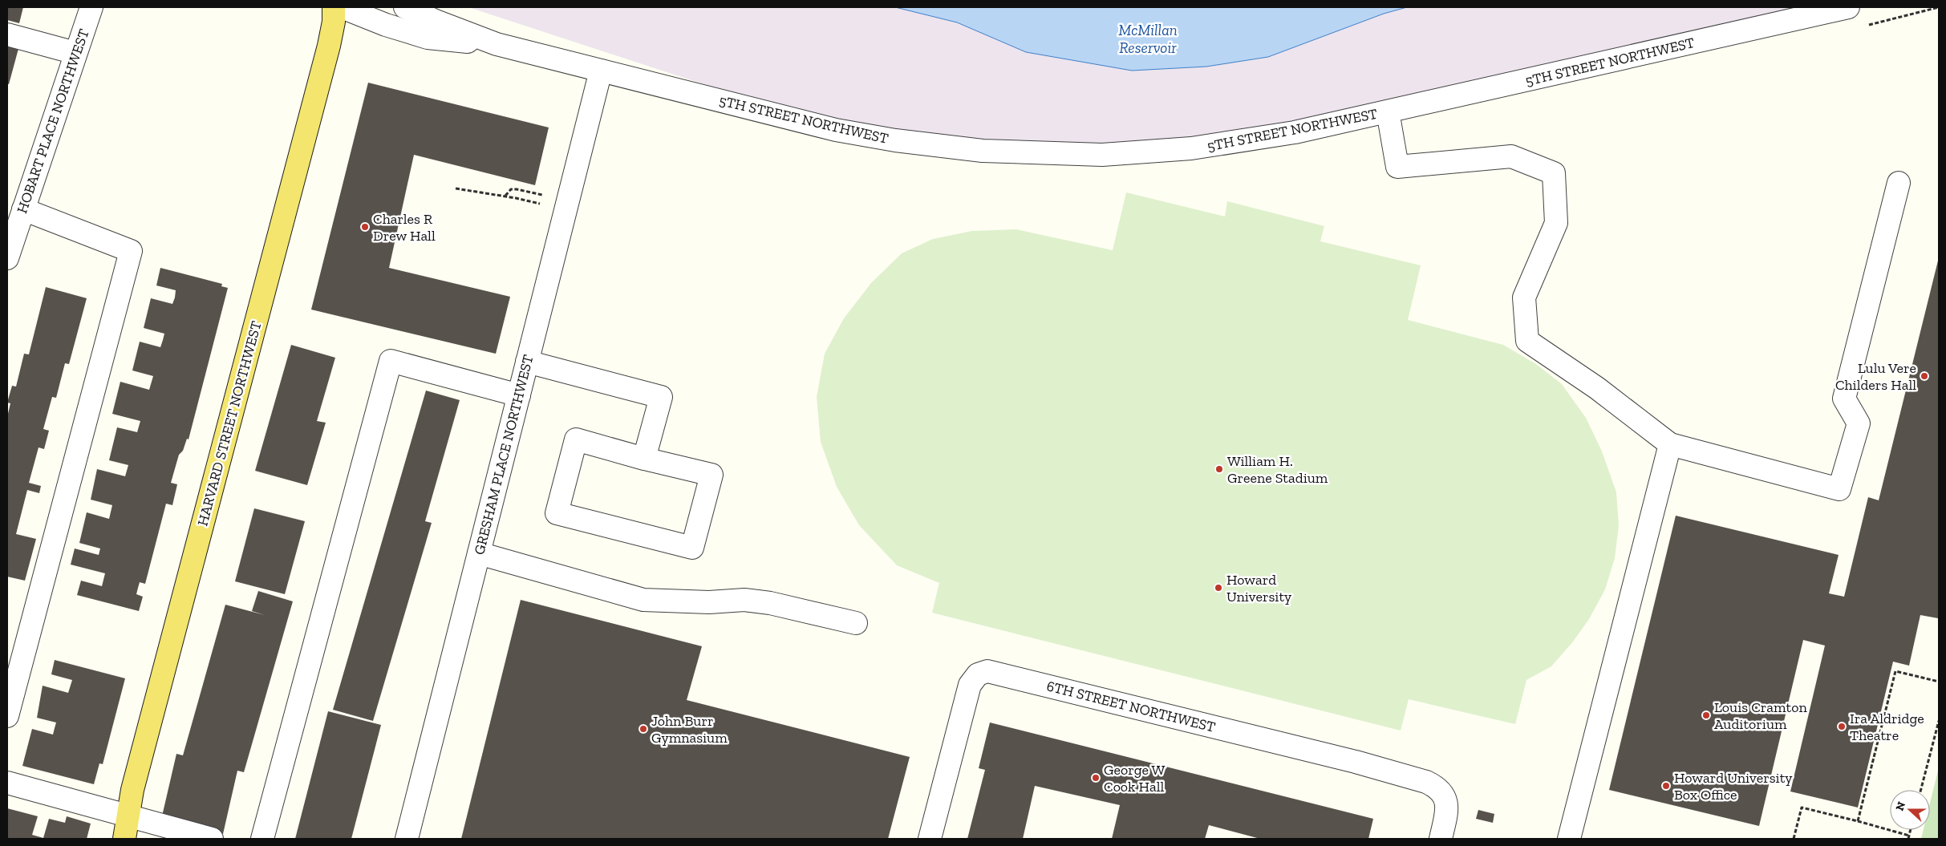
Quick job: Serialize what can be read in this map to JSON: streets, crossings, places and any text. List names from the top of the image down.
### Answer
{
  "streets": {
    "main road": ["HARVARD STREET NORTHWEST"],
    "street": [
      "5TH STREET NORTHWEST",
      "HOBART PLACE NORTHWEST",
      "GRESHAM PLACE NORTHWEST",
      "6TH STREET NORTHWEST"
    ]
  },
  "crossings": [
    ["5TH STREET NORTHWEST", "GRESHAM PLACE NORTHWEST"]
  ],
  "water": ["McMillan Reservoir"],
  "places": [
    "Charles R Drew Hall",
    "Lulu Vere Childers Hall",
    "William H. Greene Stadium",
    "Howard University",
    "Louis Cramton Auditorium",
    "Ira Aldridge Theatre",
    "John Burr Gymnasium",
    "George W Cook Hall",
    "Howard University Box Office"
  ],
  "north": "left"
}
